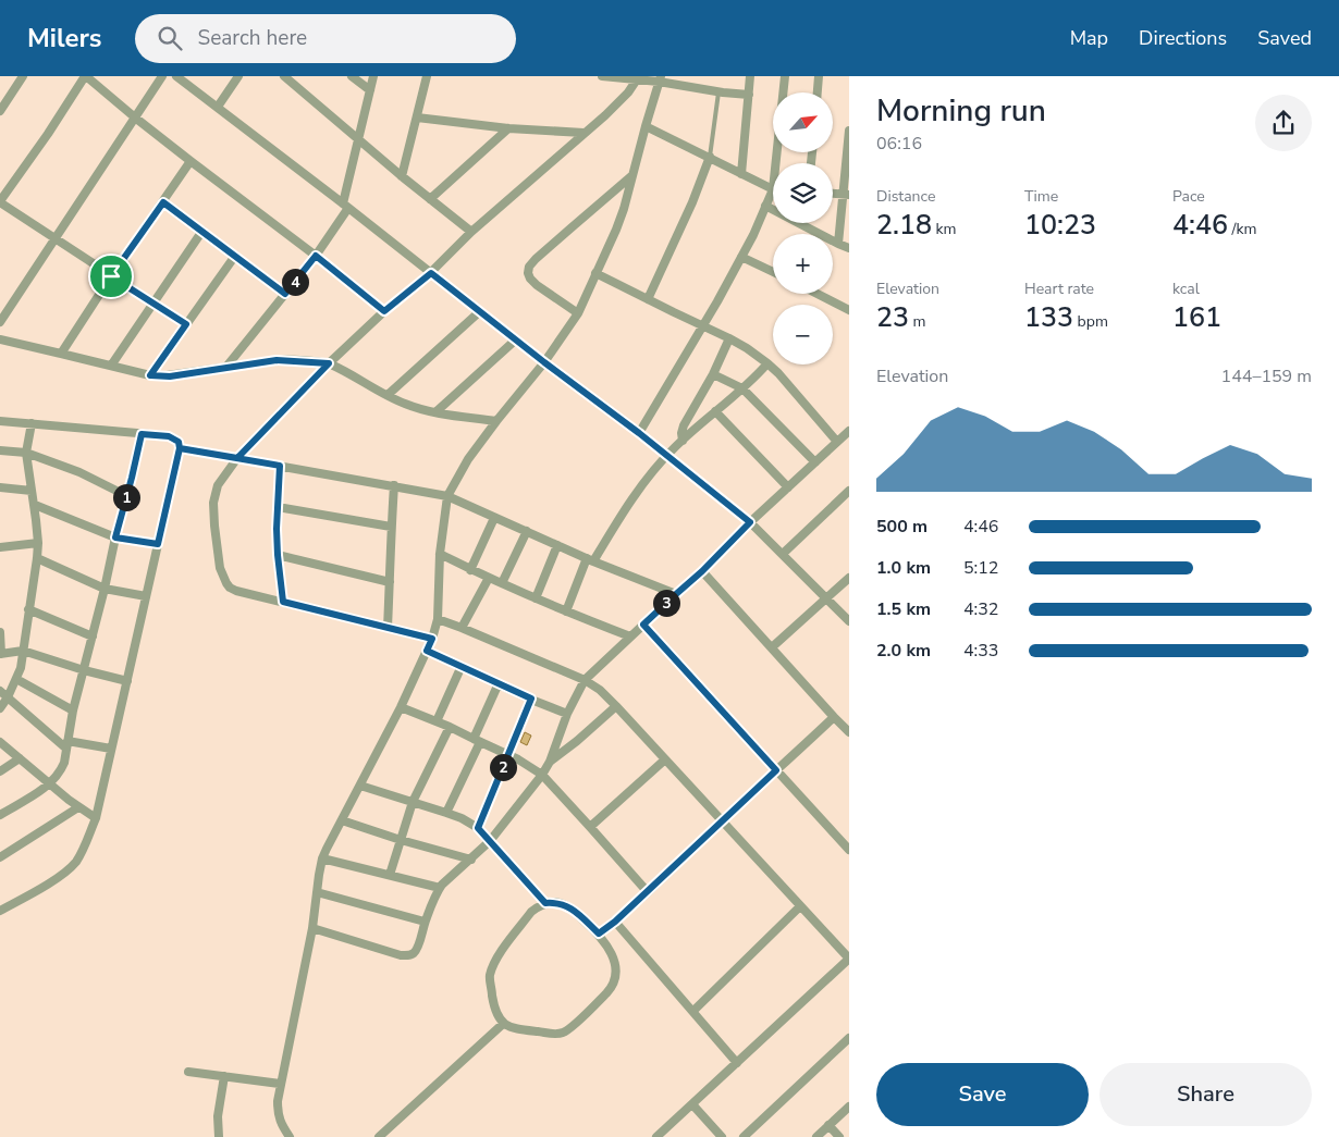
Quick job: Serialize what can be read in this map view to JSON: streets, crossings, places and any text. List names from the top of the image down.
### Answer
{
  "north": "top right",
  "page": {
    "header": "Milers",
    "search": "Search here",
    "nav": ["Map", "Directions", "Saved"],
    "heading": ["Morning run", "06:16"],
    "map_buttons": ["+", "−"],
    "stats": [
      ["Distance", "2.18 km"],
      ["Time", "10:23"],
      ["Pace", "4:46 /km"],
      ["Elevation", "23 m"],
      ["Heart rate", "133 bpm"],
      ["kcal", "161"]
    ],
    "pins": [
      "4",
      "1",
      "3",
      "2"
    ],
    "chart": ["Elevation", "144–159 m"],
    "list": [
      {
        "name": "500 m",
        "note": "4:46"
      },
      {
        "name": "1.0 km",
        "note": "5:12"
      },
      {
        "name": "1.5 km",
        "note": "4:32"
      },
      {
        "name": "2.0 km",
        "note": "4:33"
      }
    ],
    "buttons": ["Save", "Share"]
  }
}
